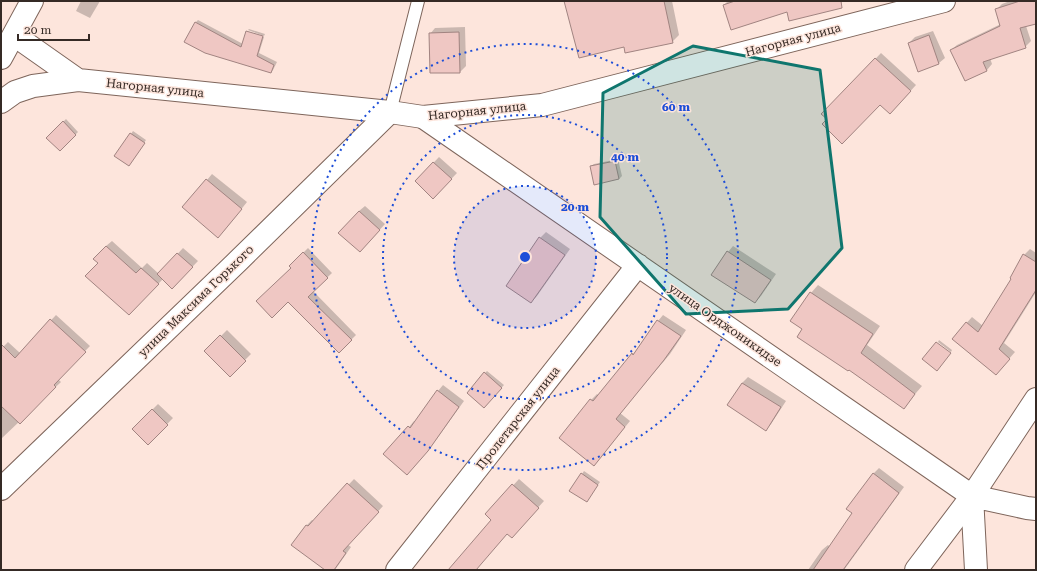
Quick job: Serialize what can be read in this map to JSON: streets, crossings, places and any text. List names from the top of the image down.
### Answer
{
  "streets": {
    "street": [
      "Нагорная улица",
      "улица Максима Горького",
      "улица Орджоникидзе",
      "Пролетарская улица"
    ]
  },
  "crossings": [
    ["Нагорная улица", "улица Максима Горького"],
    ["Нагорная улица", "улица Орджоникидзе"],
    ["улица Орджоникидзе", "Пролетарская улица"]
  ],
  "scale_bar": "20 m",
  "rings": ["60 m", "40 m", "20 m"]
}
